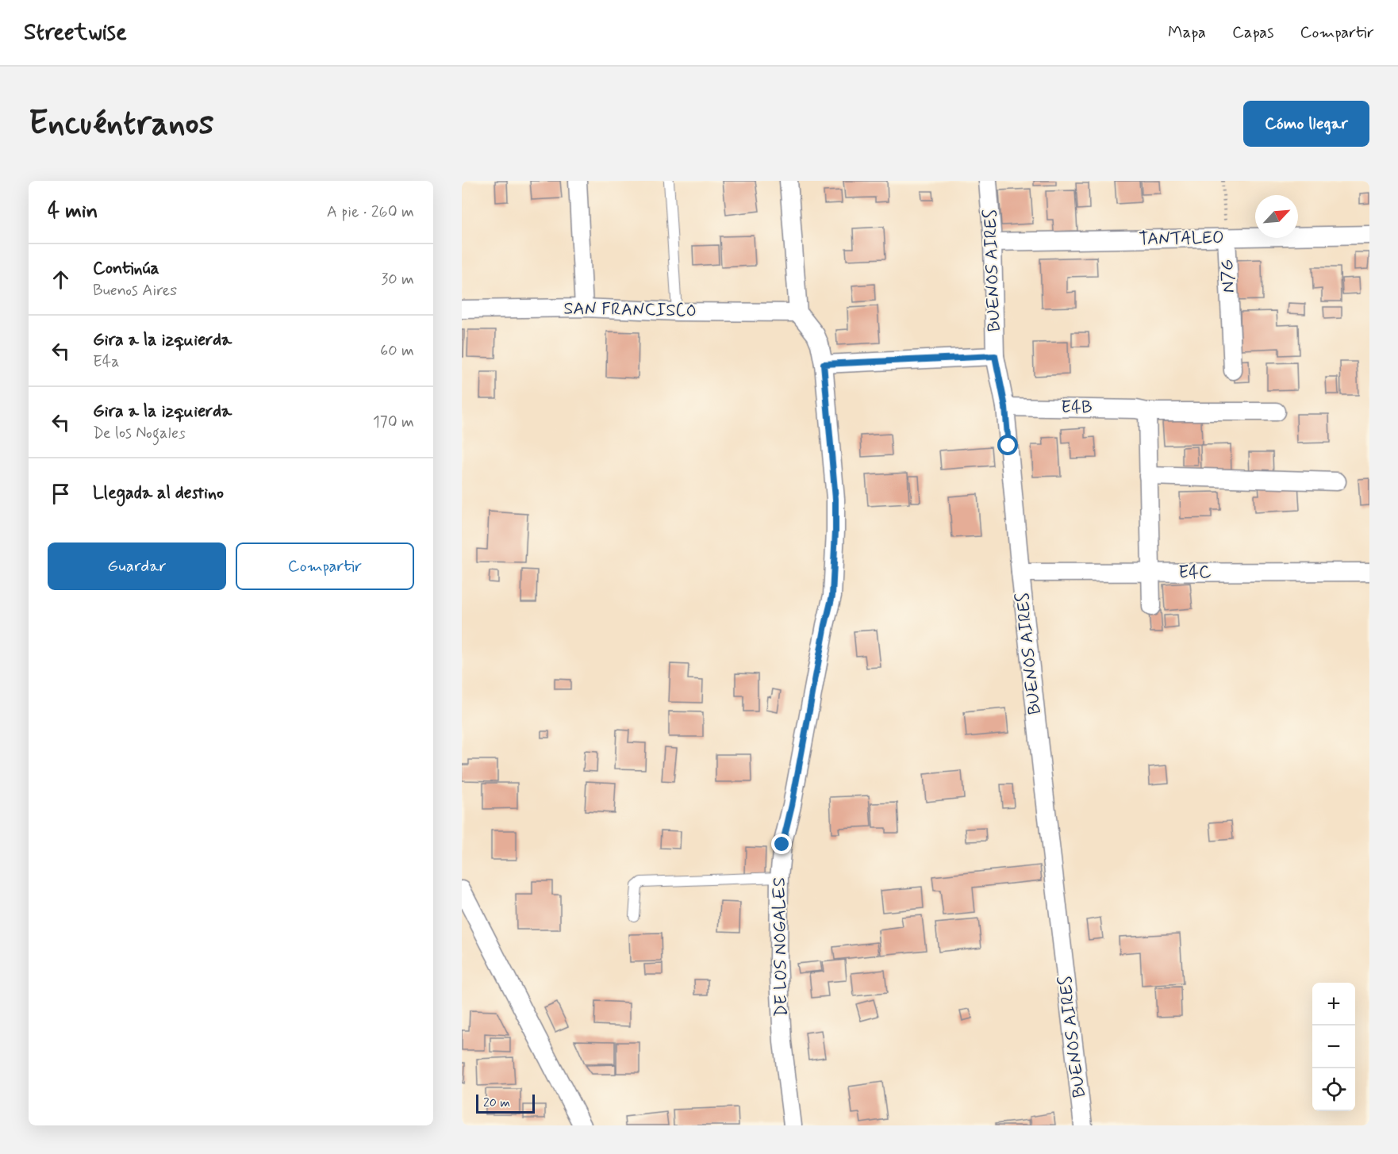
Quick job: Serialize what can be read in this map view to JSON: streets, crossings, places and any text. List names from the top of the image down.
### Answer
{
  "streets": {
    "street": [
      "TANTALEO",
      "BUENOS AIRES",
      "N7G",
      "SAN FRANCISCO",
      "E4B",
      "E4C",
      "DE LOS NOGALES"
    ]
  },
  "crossings": [
    ["TANTALEO", "BUENOS AIRES"],
    ["TANTALEO", "N7G"],
    ["BUENOS AIRES", "E4B"],
    ["BUENOS AIRES", "E4C"],
    ["SAN FRANCISCO", "DE LOS NOGALES"]
  ],
  "scale_bar": "20 m",
  "north": "top right",
  "page": {
    "header": "Streetwise",
    "nav": ["Mapa", "Capas", "Compartir"],
    "buttons": [
      "Cómo llegar",
      ["Guardar", "Compartir"]
    ],
    "title": "Encuéntranos",
    "heading": ["4 min", "A pie · 260 m"],
    "list": [
      ["Continúa", "Buenos Aires", "30 m"],
      ["Gira a la izquierda", "E4a", "60 m"],
      ["Gira a la izquierda", "De los Nogales", "170 m"],
      "Llegada al destino"
    ],
    "map_buttons": ["+", "−"],
    "scale": "20 m"
  }
}
